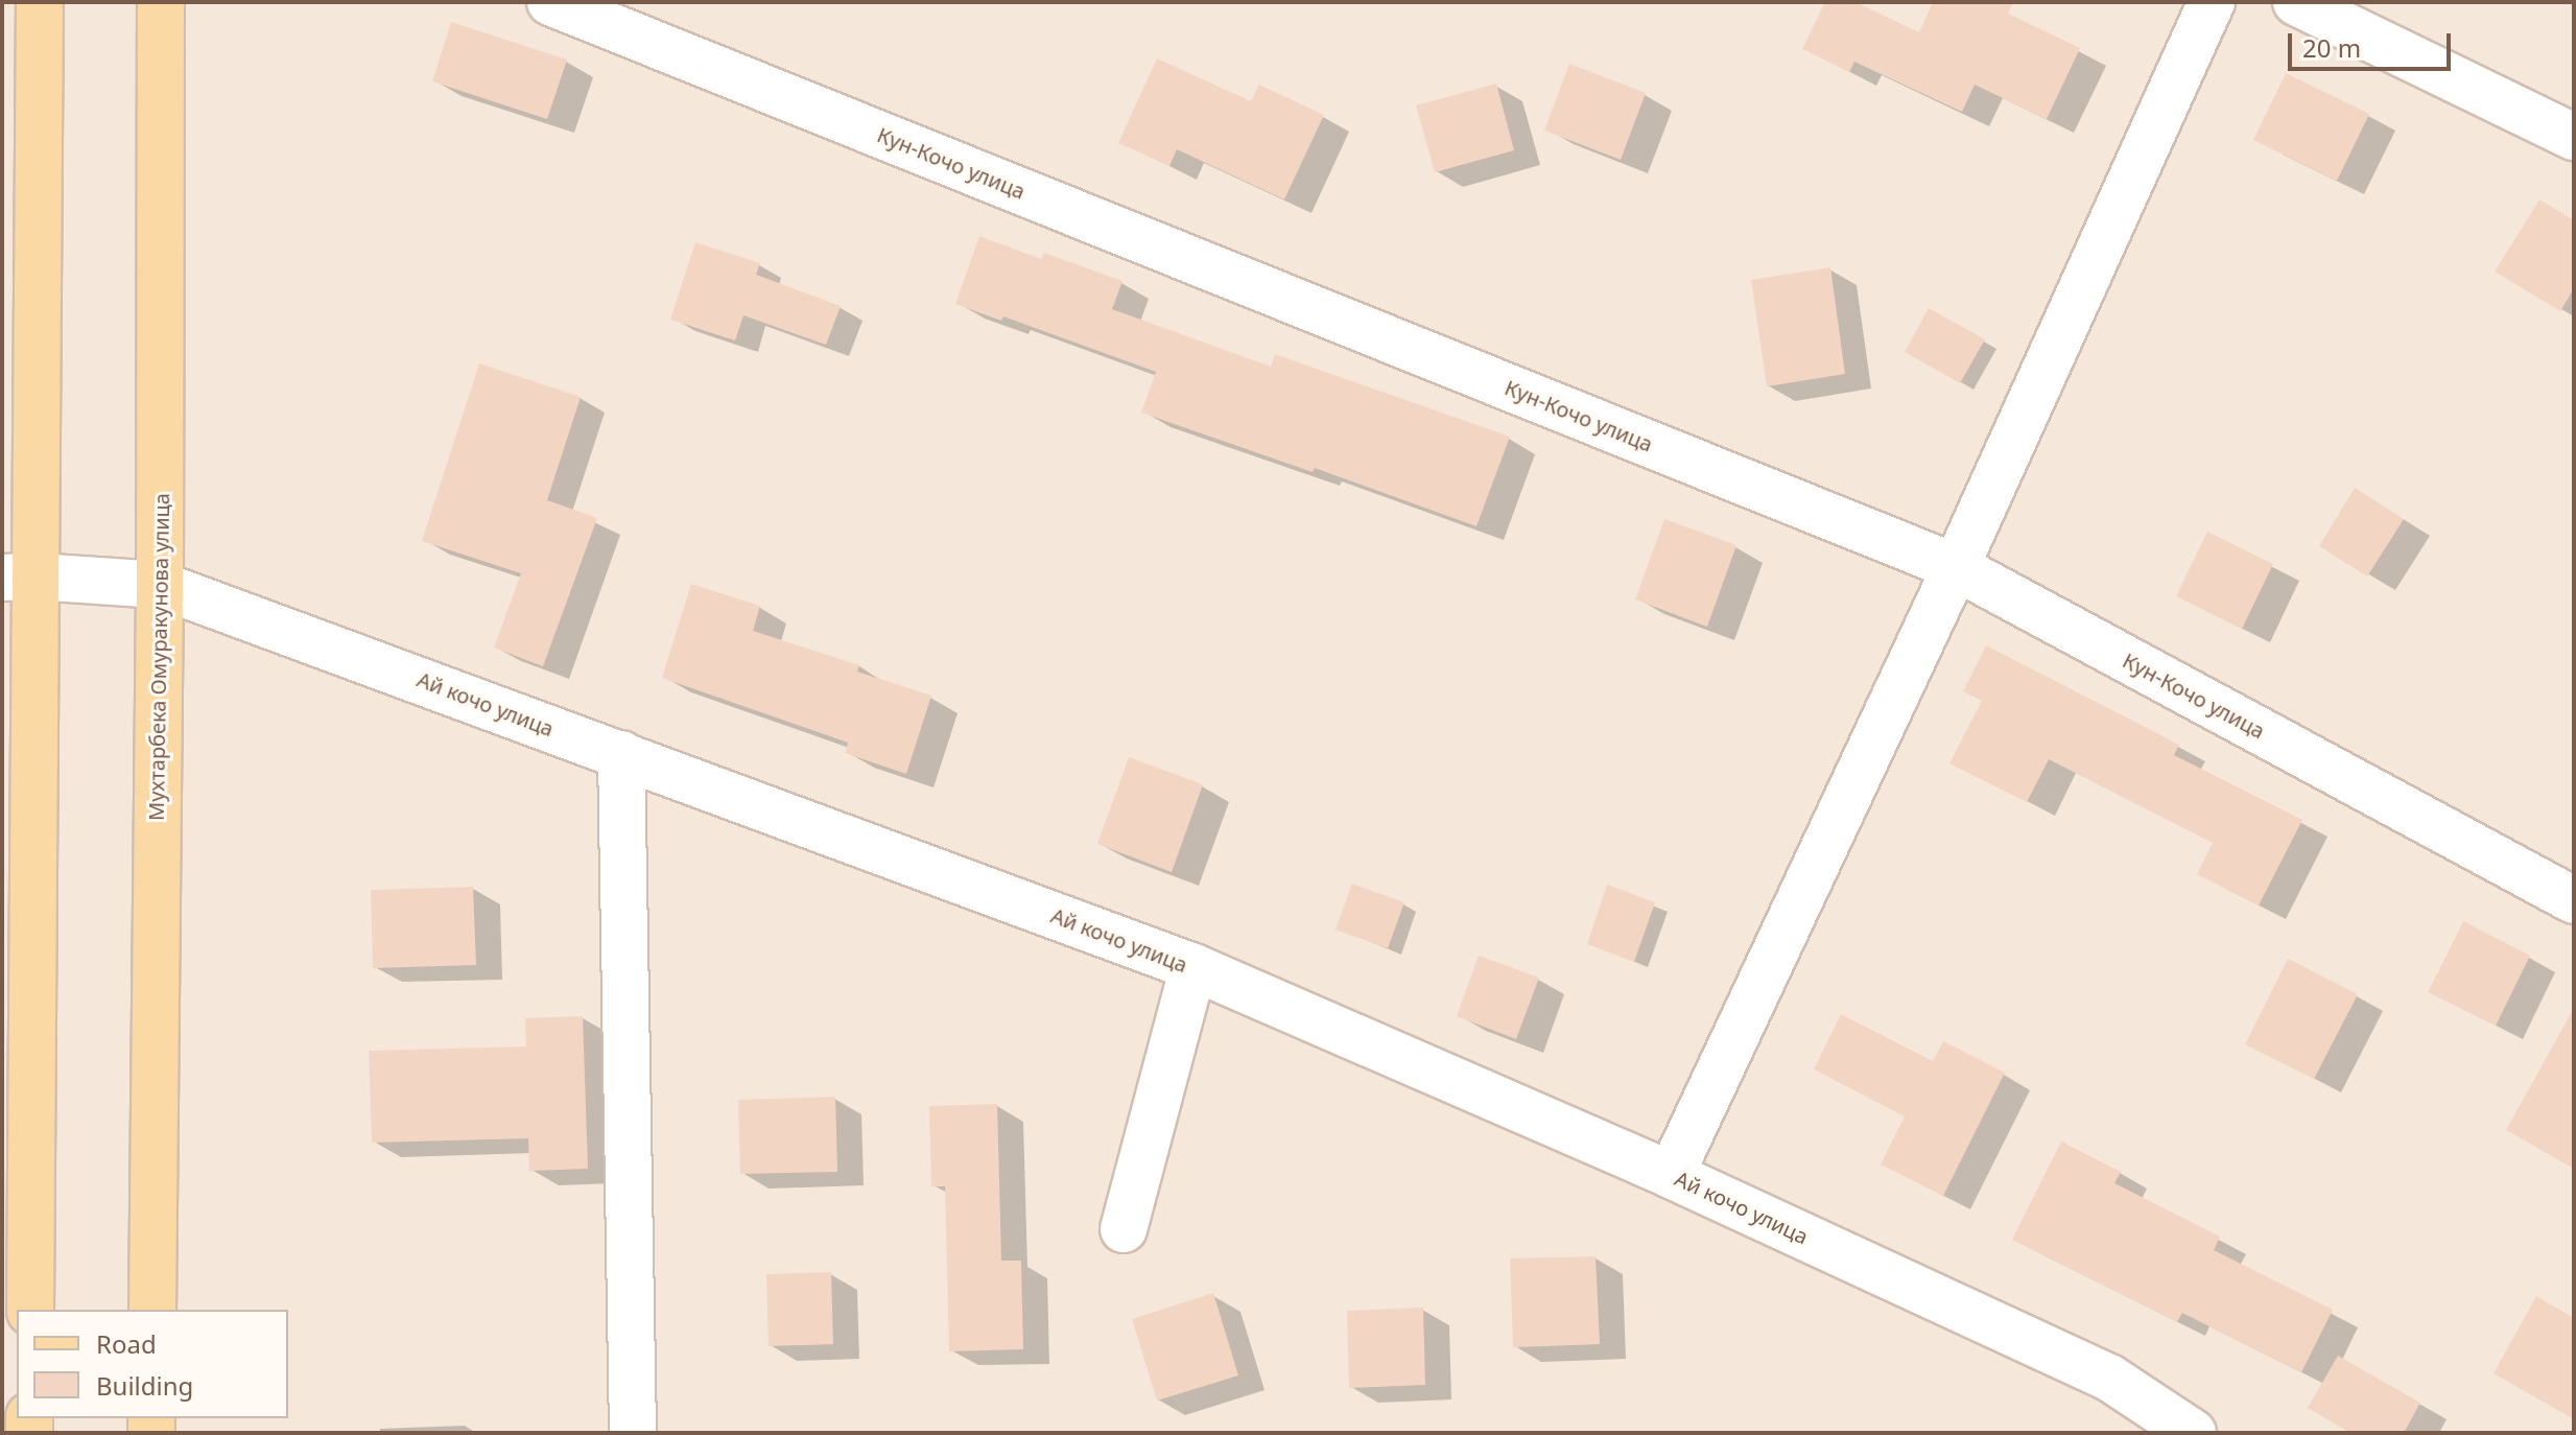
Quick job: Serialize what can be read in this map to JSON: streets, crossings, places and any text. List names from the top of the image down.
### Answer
{
  "streets": {
    "main road": ["Мухтарбека Омуракунова улица"],
    "street": ["Кун-Кочо улица", "Ай кочо улица"]
  },
  "crossings": [
    ["Мухтарбека Омуракунова улица", "Ай кочо улица"]
  ],
  "legend": ["Road", "Building"],
  "scale_bar": "20 m"
}
